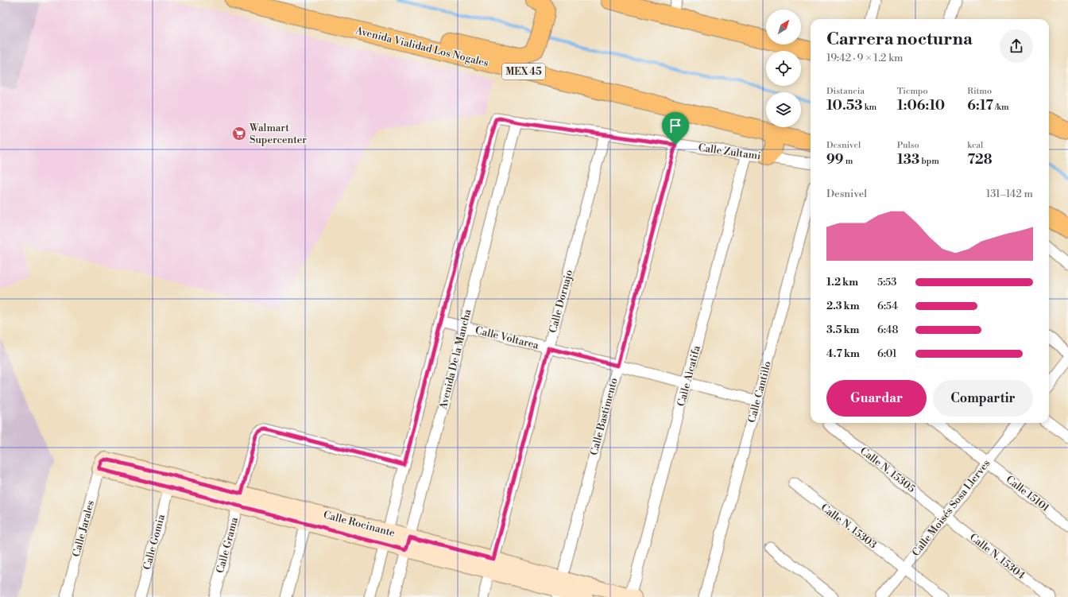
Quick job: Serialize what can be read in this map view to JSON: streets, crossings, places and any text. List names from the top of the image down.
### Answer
{
  "streets": {
    "highway": ["Avenida Vialidad Los Nogales", "MEX 45"],
    "street": [
      "Calle Zultami",
      "Calle Dornajo",
      "Calle Voltarea",
      "Avenida De la Mancha",
      "Calle Alcatifa",
      "Calle Cantillo",
      "Calle Bastimento",
      "Calle N. 15305",
      "Calle 15101",
      "Calle Moisés Sosa Llerves",
      "Calle Rocinante",
      "Calle N. 15303",
      "Calle Jarales",
      "Calle Gomia",
      "Calle Grama",
      "Calle N. 15304"
    ]
  },
  "crossings": [
    ["Calle Zultami", "Calle Dornajo"],
    ["Calle Zultami", "Calle Voltarea"],
    ["Calle Zultami", "Avenida De la Mancha"],
    ["Calle Zultami", "Calle Alcatifa"],
    ["Calle Zultami", "Calle Bastimento"],
    ["Calle Dornajo", "Calle Voltarea"],
    ["Calle Dornajo", "Calle Rocinante"],
    ["Calle Voltarea", "Avenida De la Mancha"],
    ["Calle Voltarea", "Calle Alcatifa"],
    ["Calle Voltarea", "Calle Cantillo"],
    ["Calle Voltarea", "Calle Bastimento"],
    ["Avenida De la Mancha", "Calle Rocinante"],
    ["Calle Alcatifa", "Calle Rocinante"],
    ["Calle Bastimento", "Calle Rocinante"],
    ["Calle N. 15305", "Calle Moisés Sosa Llerves"],
    ["Calle N. 15305", "Calle N. 15304"],
    ["Calle 15101", "Calle Moisés Sosa Llerves"],
    ["Calle Moisés Sosa Llerves", "Calle N. 15303"],
    ["Calle Moisés Sosa Llerves", "Calle N. 15304"],
    ["Calle Rocinante", "Calle Jarales"],
    ["Calle Rocinante", "Calle Gomia"],
    ["Calle Rocinante", "Calle Grama"]
  ],
  "places": {
    "supermarket": ["Walmart Supercenter"]
  },
  "north": "top right",
  "page": {
    "heading": ["Carrera nocturna", "19:42 · 9 × 1.2 km"],
    "stats": [
      ["Distancia", "10.53 km"],
      ["Tiempo", "1:06:10"],
      ["Ritmo", "6:17 /km"],
      ["Desnivel", "99 m"],
      ["Pulso", "133 bpm"],
      ["kcal", "728"]
    ],
    "chart": ["Desnivel", "131–142 m"],
    "list": [
      {
        "name": "1.2 km",
        "note": "5:53"
      },
      {
        "name": "2.3 km",
        "note": "6:54"
      },
      {
        "name": "3.5 km",
        "note": "6:48"
      },
      {
        "name": "4.7 km",
        "note": "6:01"
      }
    ],
    "buttons": ["Guardar", "Compartir"]
  }
}
